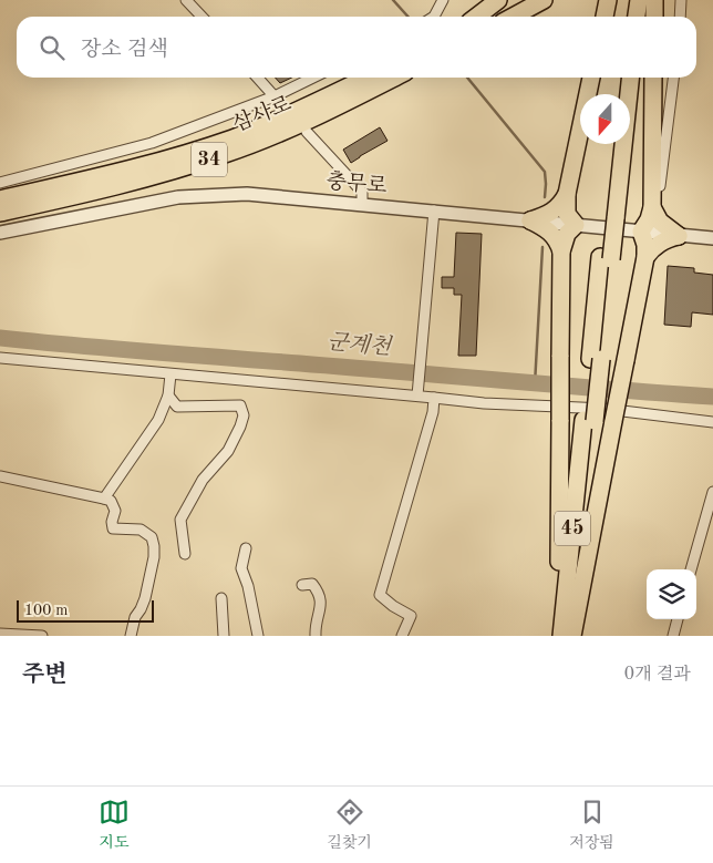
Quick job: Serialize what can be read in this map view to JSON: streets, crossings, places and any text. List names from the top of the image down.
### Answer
{
  "streets": {
    "highway": ["삼사로", "34", "45"],
    "street": ["충무로"]
  },
  "water": ["군계천"],
  "scale_bar": "100 m",
  "north": "bottom",
  "page": {
    "search": "장소 검색",
    "scale": "100 m",
    "heading": ["주변", "0개 결과"],
    "nav": ["지도", "길찾기", "저장됨"]
  }
}
